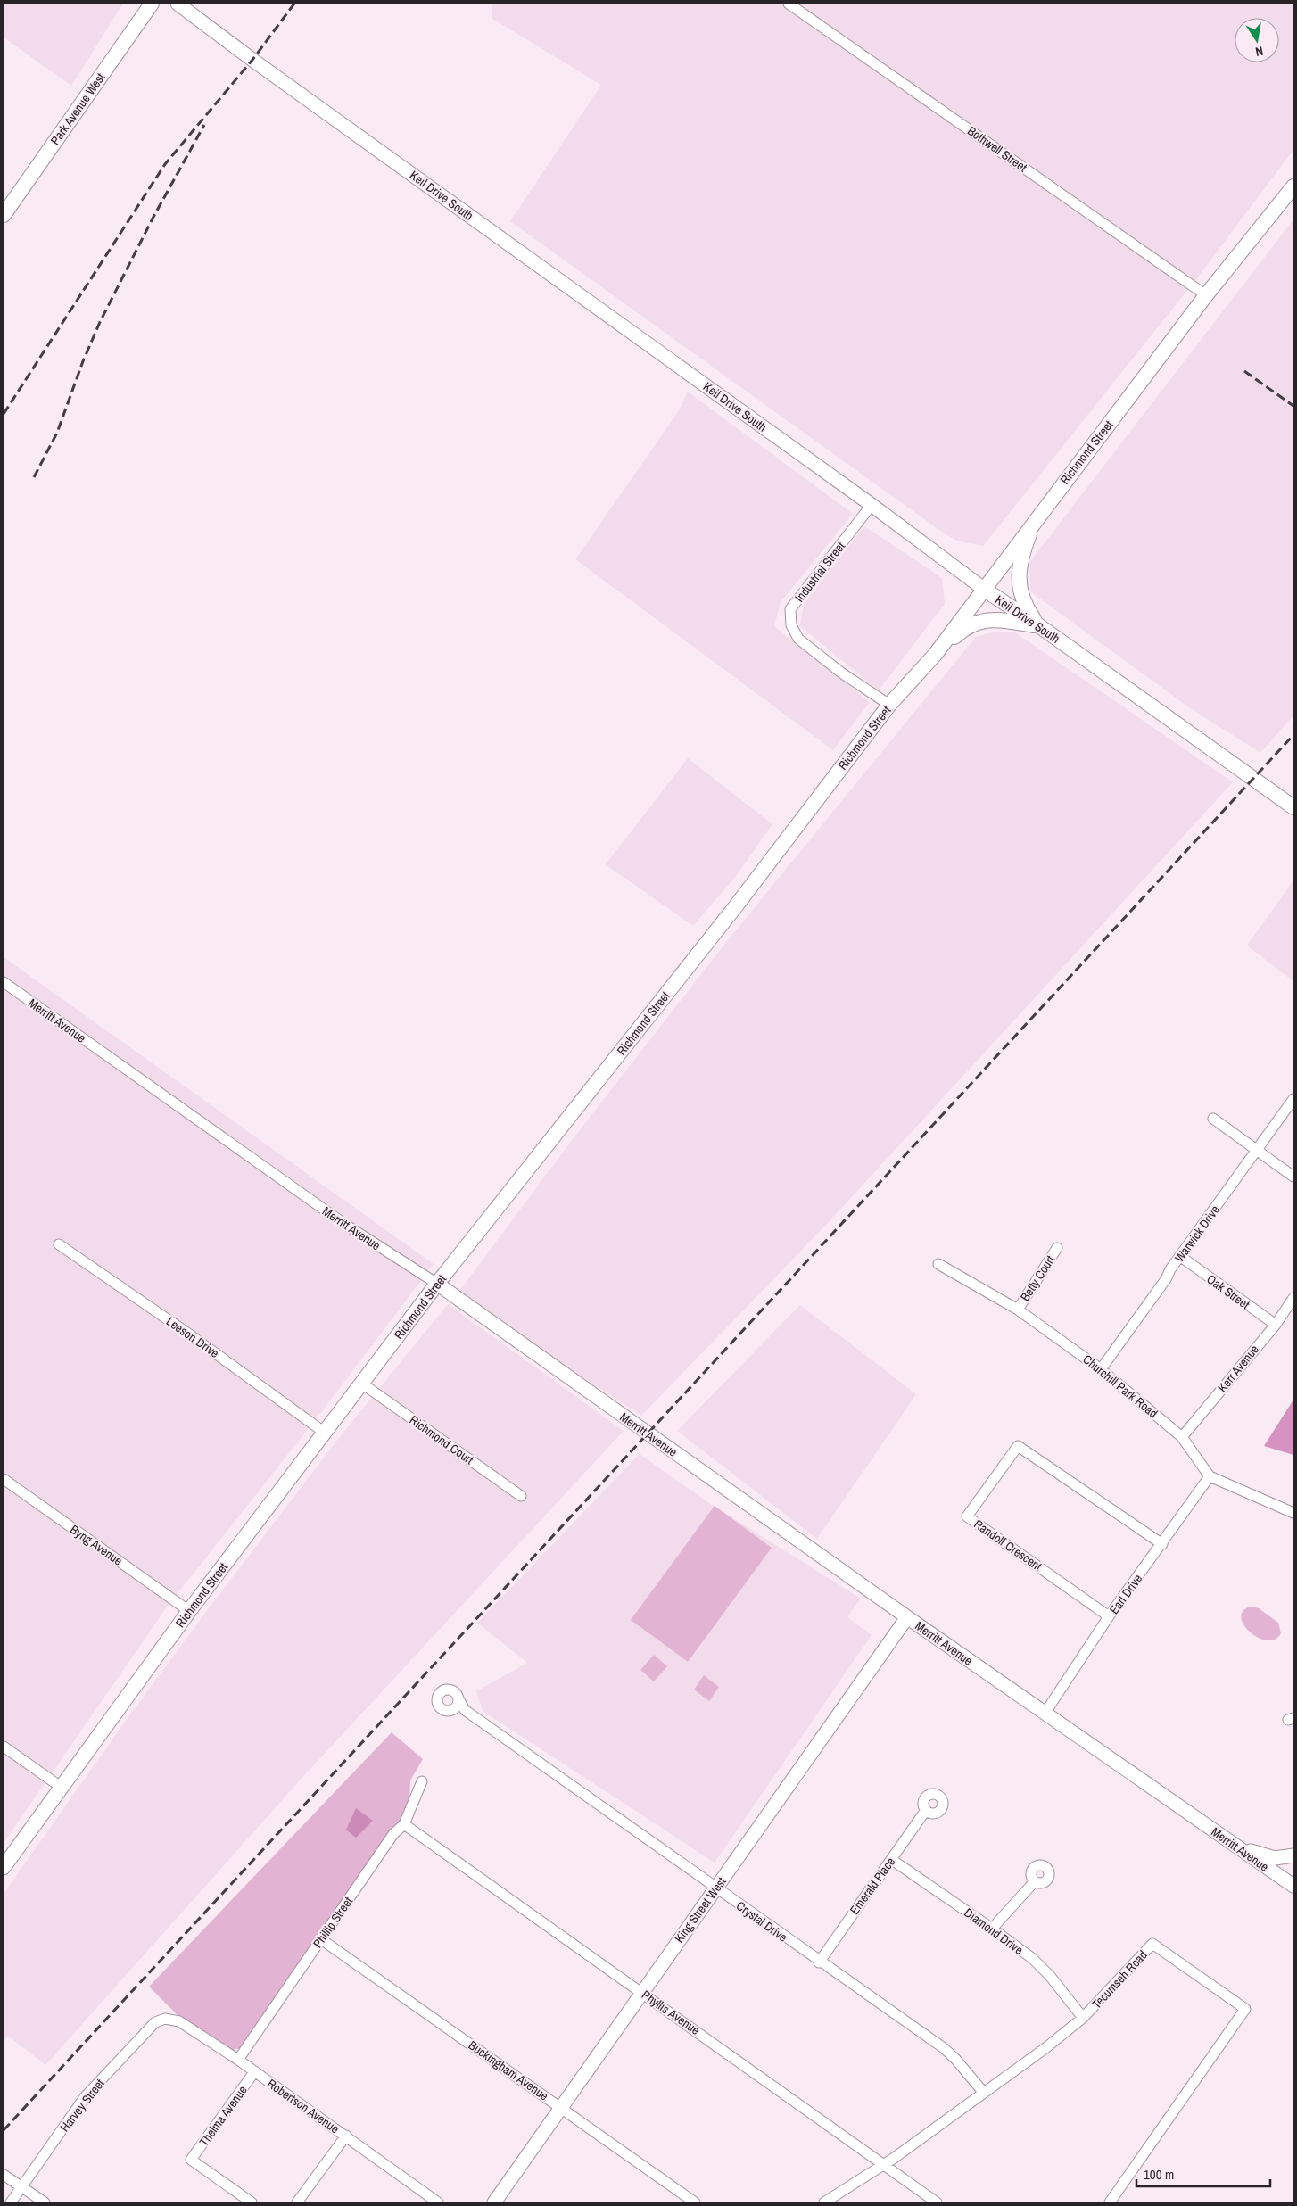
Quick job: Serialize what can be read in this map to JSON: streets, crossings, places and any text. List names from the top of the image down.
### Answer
{
  "streets": {
    "main road": ["Park Avenue West", "Keil Drive South", "Richmond Street"],
    "street": [
      "Bothwell Street",
      "Industrial Street",
      "Merritt Avenue",
      "Warwick Drive",
      "Betty Court",
      "Oak Street",
      "Leeson Drive",
      "Kerr Avenue",
      "Churchill Park Road",
      "Richmond Court",
      "Byng Avenue",
      "Randolf Crescent",
      "Earl Drive",
      "Emerald Place",
      "King Street West",
      "Crystal Drive",
      "Phillip Street",
      "Diamond Drive",
      "Tecumseh Road",
      "Phyllis Avenue",
      "Buckingham Avenue",
      "Harvey Street",
      "Robertson Avenue",
      "Thelma Avenue"
    ]
  },
  "crossings": [
    ["Bothwell Street", "Richmond Street"],
    ["Keil Drive South", "Richmond Street"],
    ["Keil Drive South", "Industrial Street"],
    ["Richmond Street", "Industrial Street"],
    ["Richmond Street", "Merritt Avenue"],
    ["Richmond Street", "Leeson Drive"],
    ["Richmond Street", "Richmond Court"],
    ["Richmond Street", "Byng Avenue"],
    ["Merritt Avenue", "Earl Drive"],
    ["Merritt Avenue", "King Street West"],
    ["Warwick Drive", "Oak Street"],
    ["Warwick Drive", "Churchill Park Road"],
    ["Betty Court", "Churchill Park Road"],
    ["Oak Street", "Kerr Avenue"],
    ["Kerr Avenue", "Churchill Park Road"],
    ["Churchill Park Road", "Earl Drive"],
    ["Randolf Crescent", "Earl Drive"],
    ["Emerald Place", "Crystal Drive"],
    ["Emerald Place", "Diamond Drive"],
    ["King Street West", "Crystal Drive"],
    ["King Street West", "Phyllis Avenue"],
    ["King Street West", "Buckingham Avenue"],
    ["Crystal Drive", "Tecumseh Road"],
    ["Phillip Street", "Phyllis Avenue"],
    ["Phillip Street", "Buckingham Avenue"],
    ["Phillip Street", "Robertson Avenue"],
    ["Diamond Drive", "Tecumseh Road"],
    ["Tecumseh Road", "Phyllis Avenue"],
    ["Harvey Street", "Robertson Avenue"],
    ["Robertson Avenue", "Thelma Avenue"]
  ],
  "scale_bar": "100 m",
  "north": "bottom"
}
